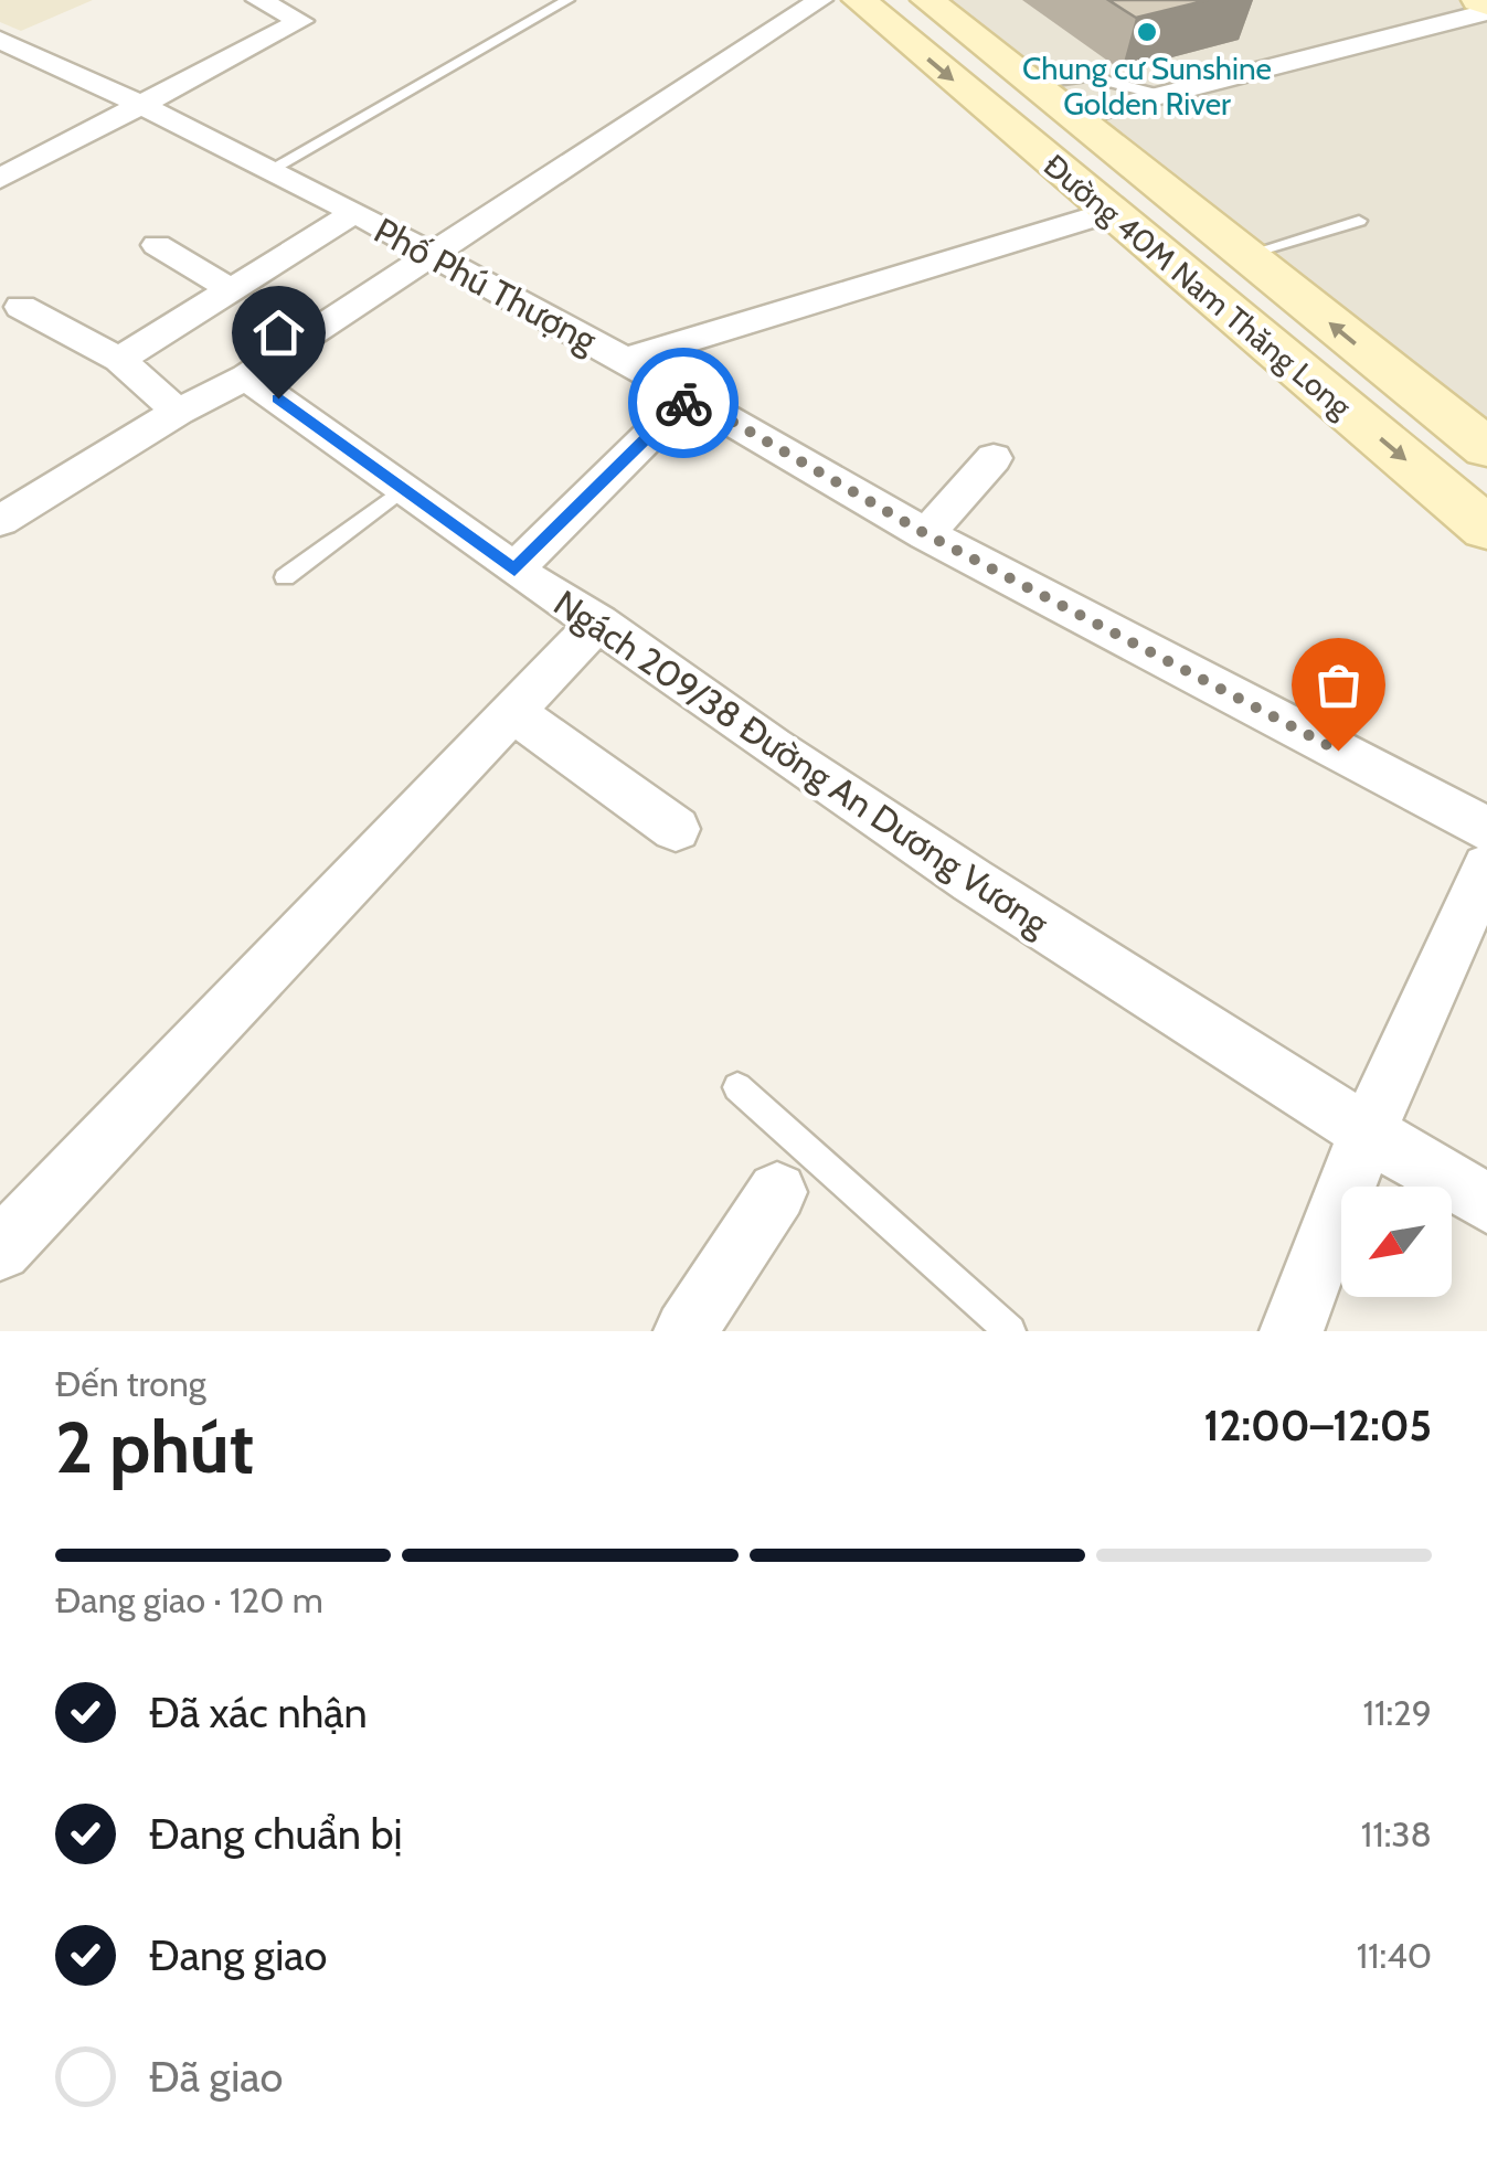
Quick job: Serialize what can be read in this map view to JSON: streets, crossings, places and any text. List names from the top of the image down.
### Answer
{
  "streets": {
    "street": ["Phố Phú Thượng", "Đường 40M Nam Thăng Long", "Ngách 209/38 Đường An Dương Vương"]
  },
  "places": ["Chung cư Sunshine Golden River"],
  "north": "bottom left",
  "page": {
    "heading": ["2 phút", "Đến trong", "12:00–12:05"],
    "bar": "Đang giao · 120 m",
    "list": [
      ["Đã xác nhận", "11:29"],
      ["Đang chuẩn bị", "11:38"],
      ["Đang giao", "11:40"],
      "Đã giao"
    ]
  }
}
